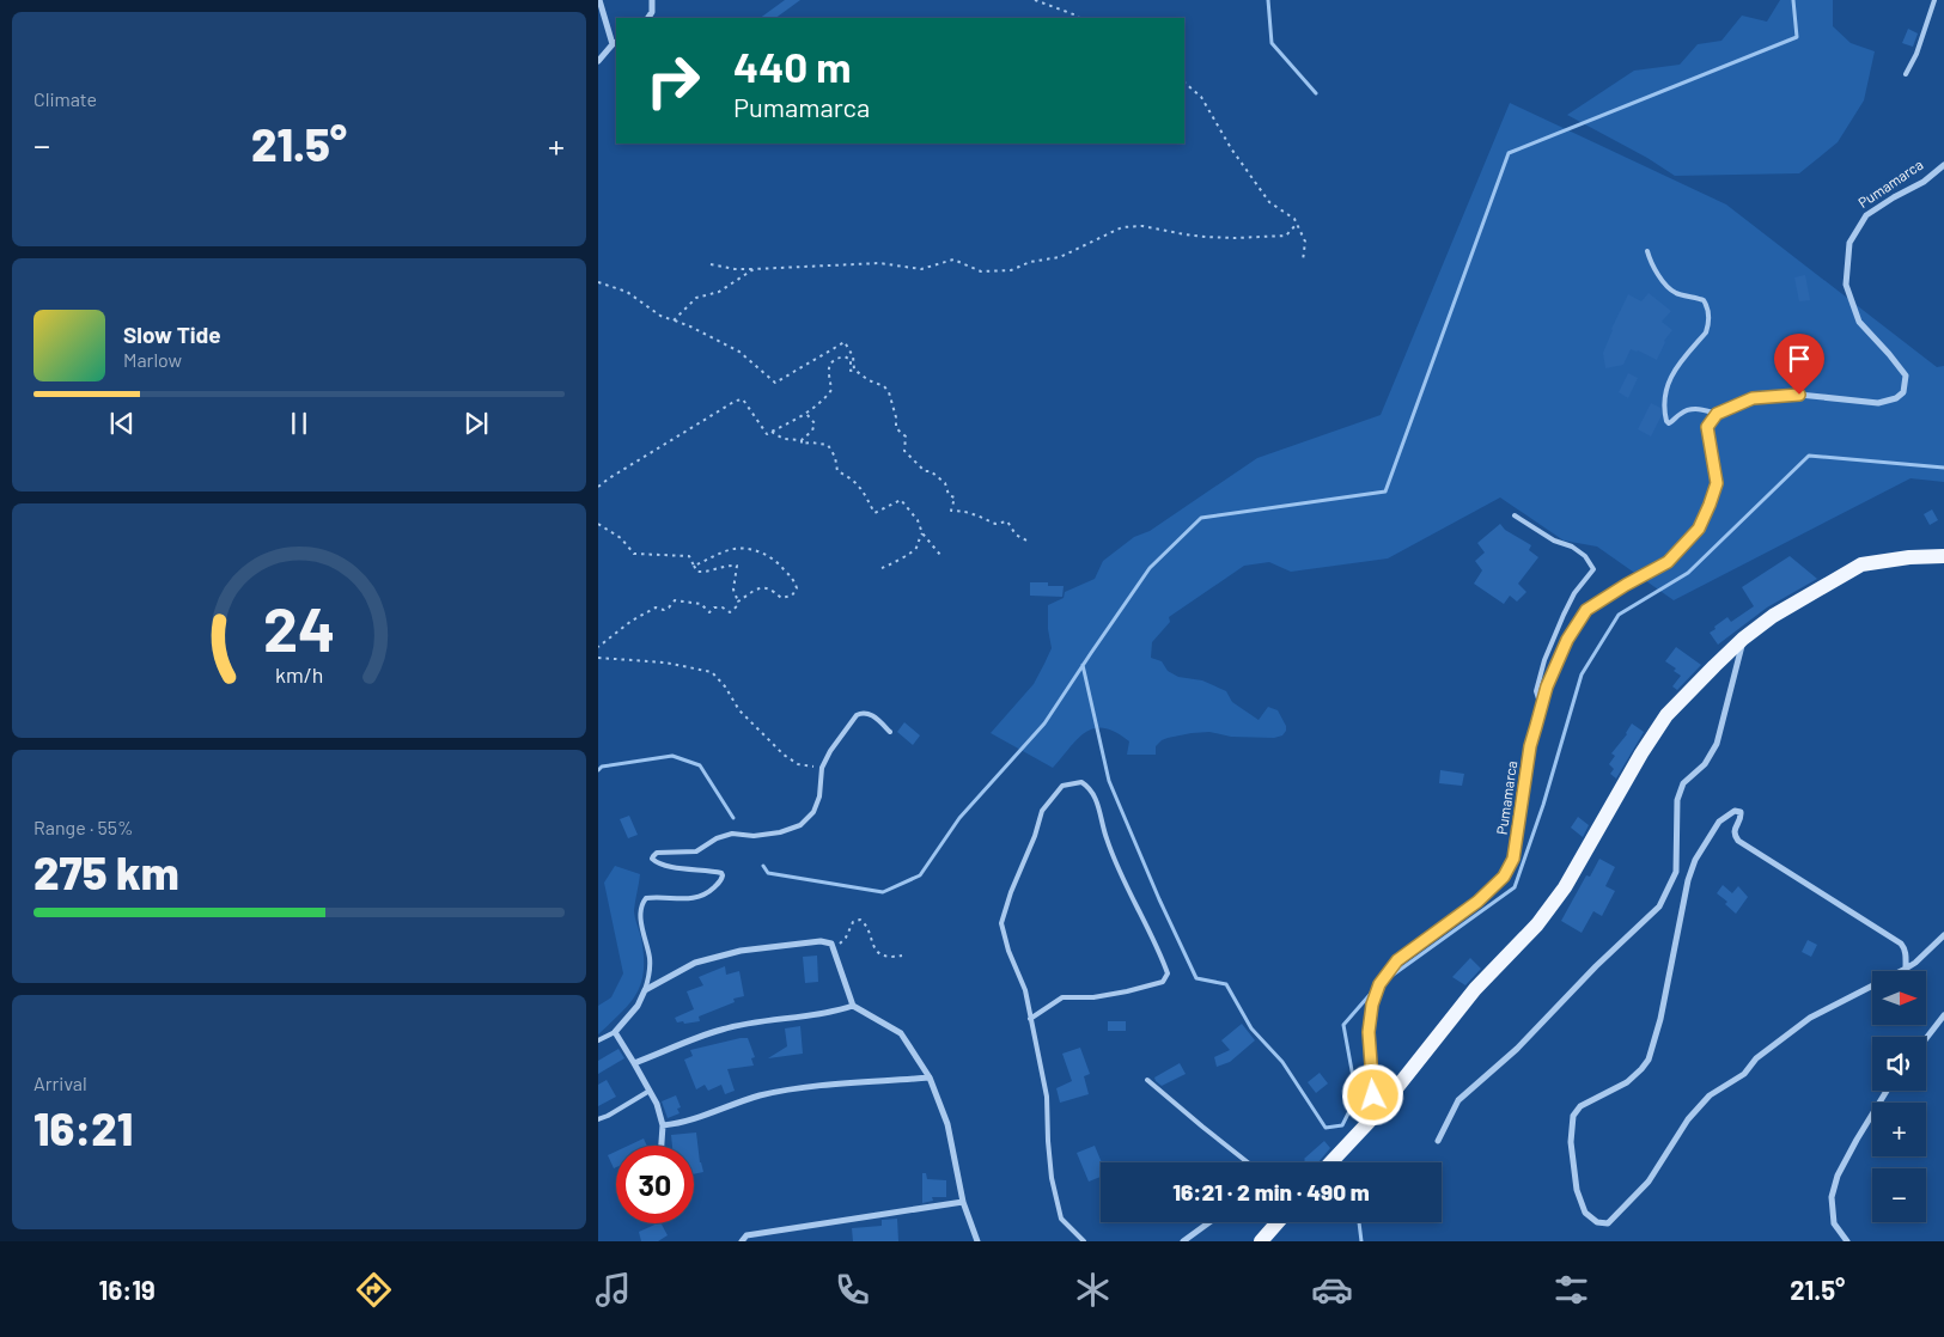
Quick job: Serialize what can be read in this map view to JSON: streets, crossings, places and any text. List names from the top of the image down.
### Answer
{
  "streets": {
    "street": ["Pumamarca"]
  },
  "north": "right",
  "page": {
    "tile": [
      "Climate",
      ["Range · 55%", "275 km"],
      ["Arrival", "16:21"]
    ],
    "turn": ["440 m", "Pumamarca"],
    "heat": ["−", "21.5°", "+"],
    "song": ["Slow Tide", "Marlow"],
    "map_buttons": ["+", "−"],
    "limit": "30",
    "trip": "16:21 · 2 min · 490 m",
    "tabs": ["16:19", "21.5°"],
    "gauge": ["24", "km/h"]
  }
}
